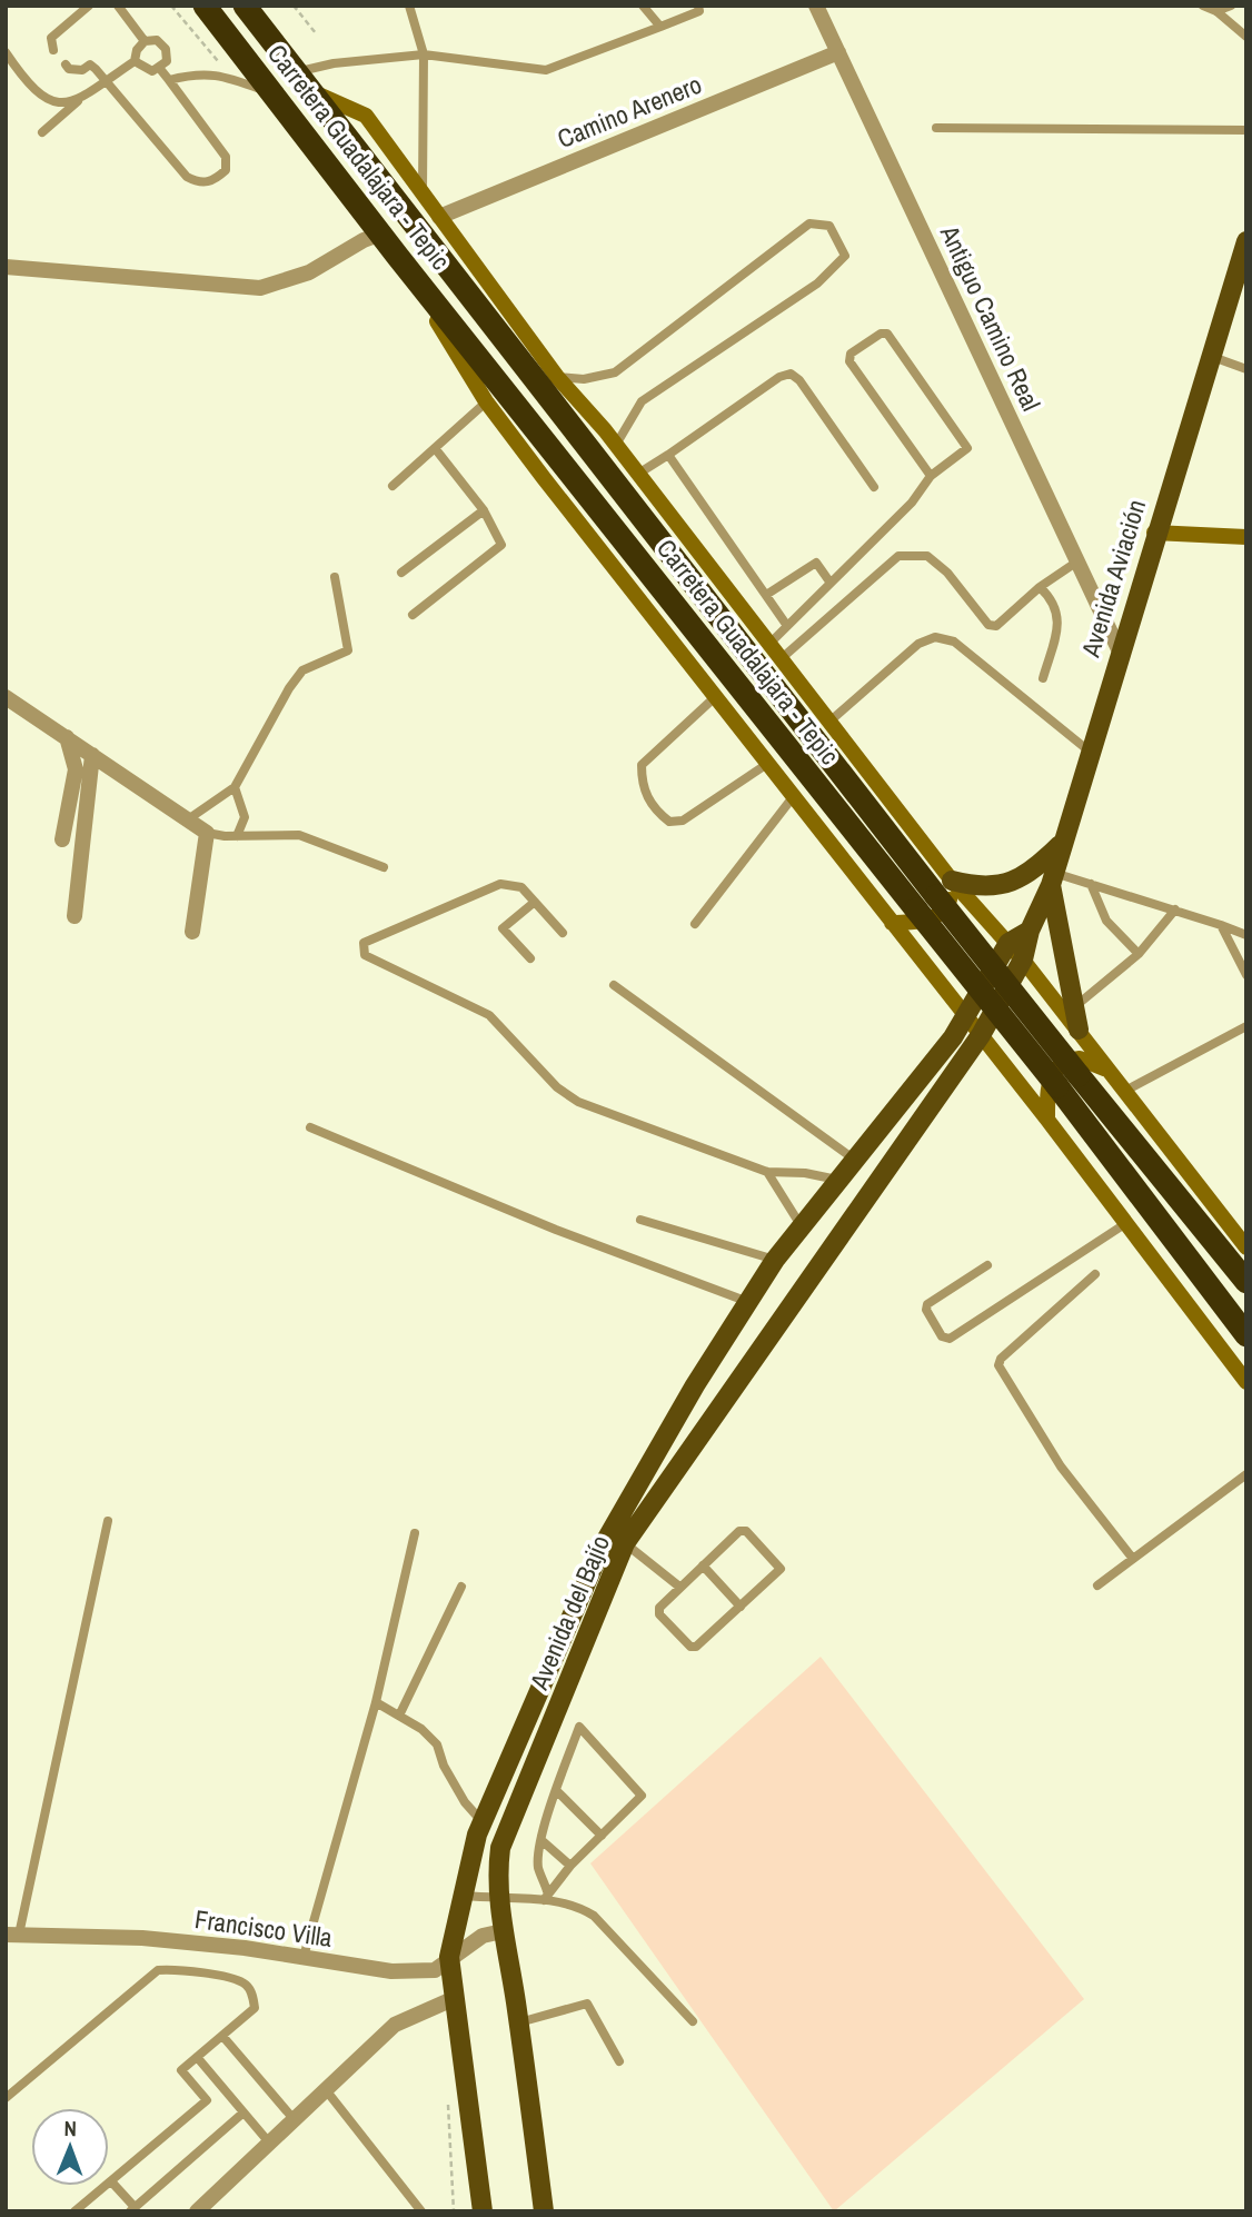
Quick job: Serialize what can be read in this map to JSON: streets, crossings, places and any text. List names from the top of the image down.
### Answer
{
  "streets": {
    "highway": ["Carretera Guadalajara - Tepic"],
    "main road": ["Avenida Aviación", "Avenida del Bajío"],
    "street": ["Camino Arenero", "Antiguo Camino Real", "Francisco Villa"]
  },
  "crossings": [
    ["Camino Arenero", "Antiguo Camino Real"],
    ["Carretera Guadalajara - Tepic", "Avenida Aviación"],
    ["Antiguo Camino Real", "Avenida Aviación"],
    ["Avenida Aviación", "Avenida del Bajío"],
    ["Avenida del Bajío", "Francisco Villa"]
  ],
  "north": "top"
}
